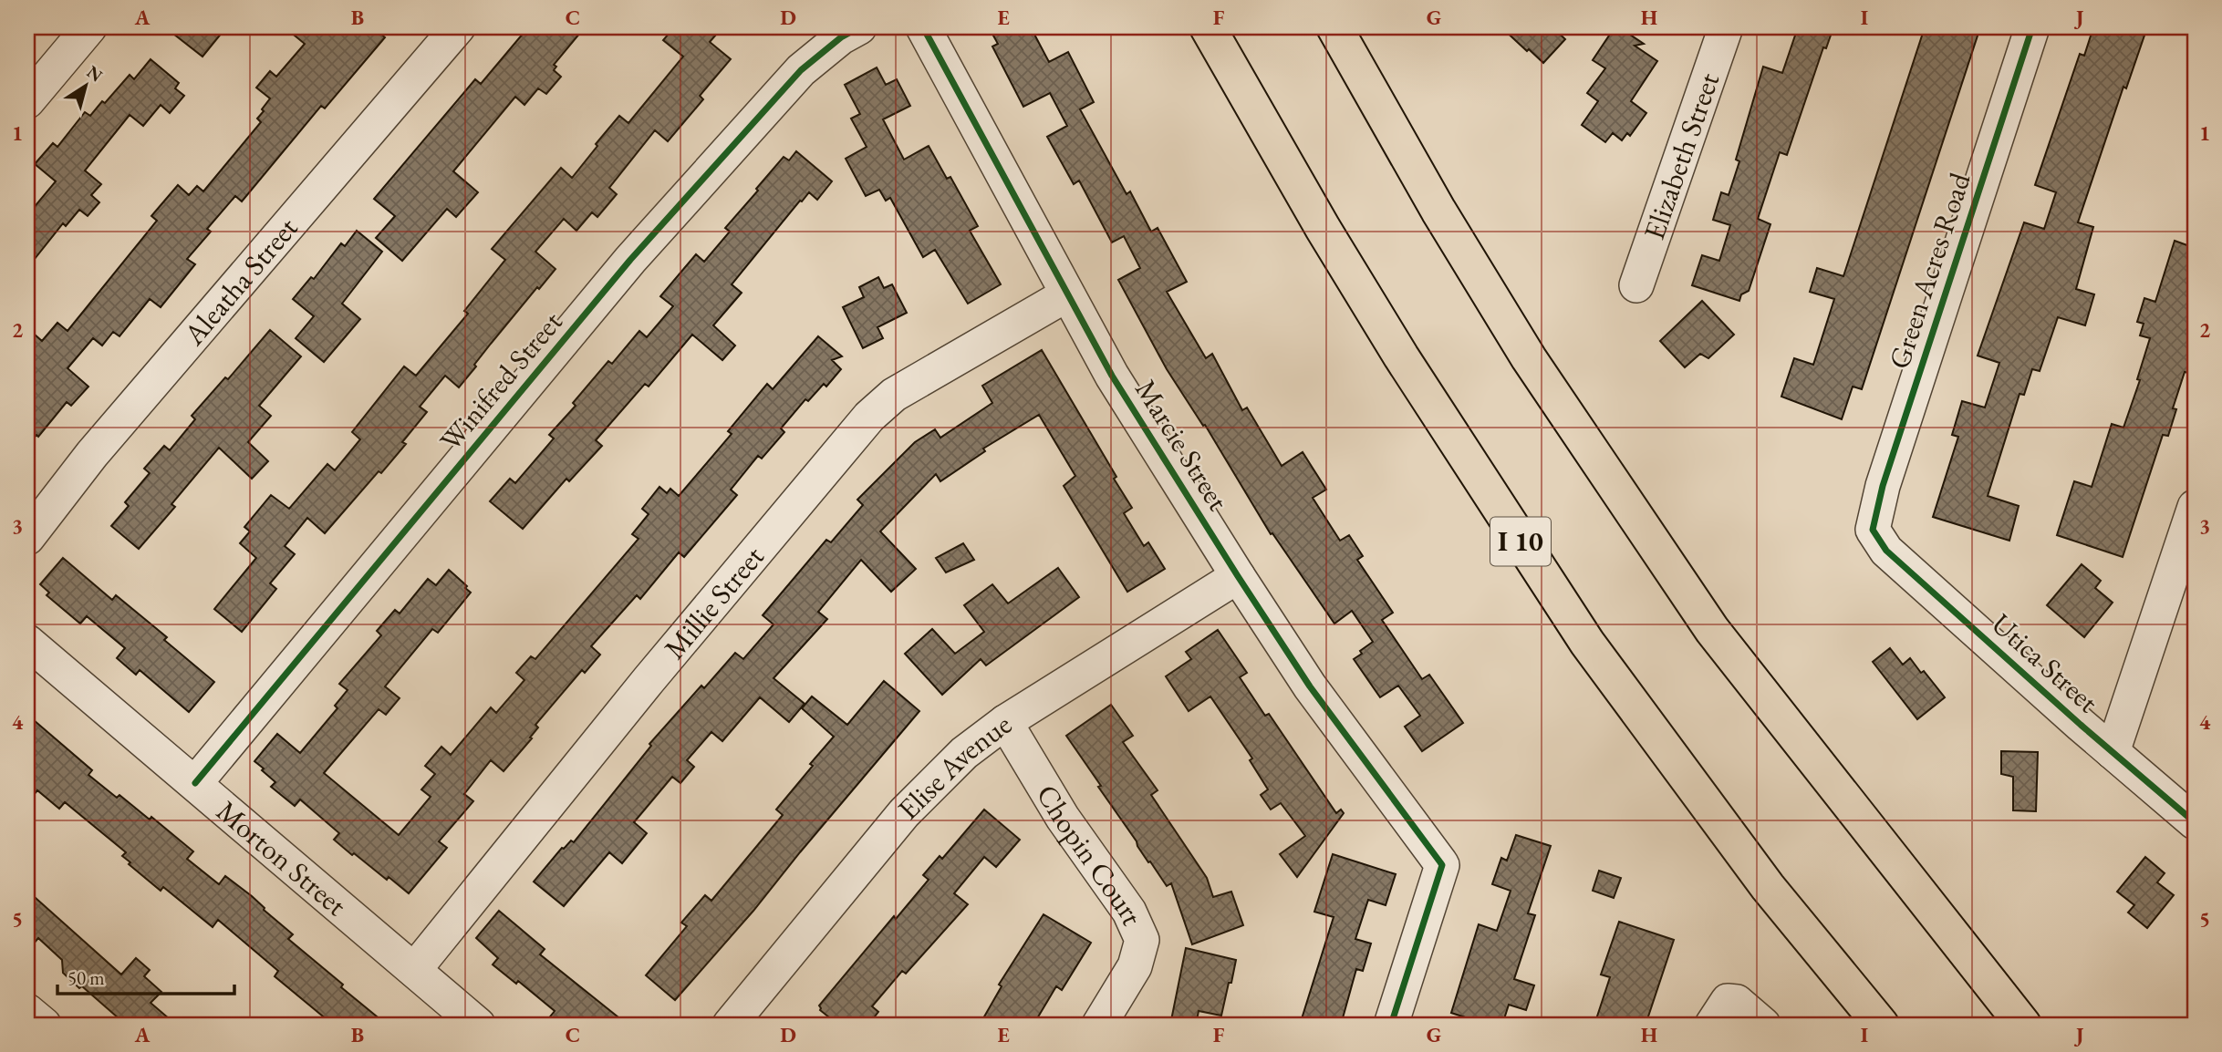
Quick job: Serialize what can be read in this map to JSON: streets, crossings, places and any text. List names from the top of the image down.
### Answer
{
  "streets": {
    "highway": ["I 10"],
    "street": [
      "Elizabeth Street",
      "Green Acres Road",
      "Aleatha Street",
      "Winifred Street",
      "Marcie Street",
      "Millie Street",
      "Utica Street",
      "Elise Avenue",
      "Chopin Court",
      "Morton Street"
    ]
  },
  "crossings": [
    ["Green Acres Road", "Utica Street"],
    ["Winifred Street", "Morton Street"],
    ["Marcie Street", "Millie Street"],
    ["Marcie Street", "Elise Avenue"],
    ["Millie Street", "Morton Street"],
    ["Elise Avenue", "Chopin Court"]
  ],
  "scale_bar": "50 m",
  "north": "top right",
  "grid": {
    "columns": [
      "A",
      "B",
      "C",
      "D",
      "E",
      "F",
      "G",
      "H",
      "I",
      "J"
    ],
    "rows": [
      "1",
      "2",
      "3",
      "4",
      "5"
    ]
  }
}
